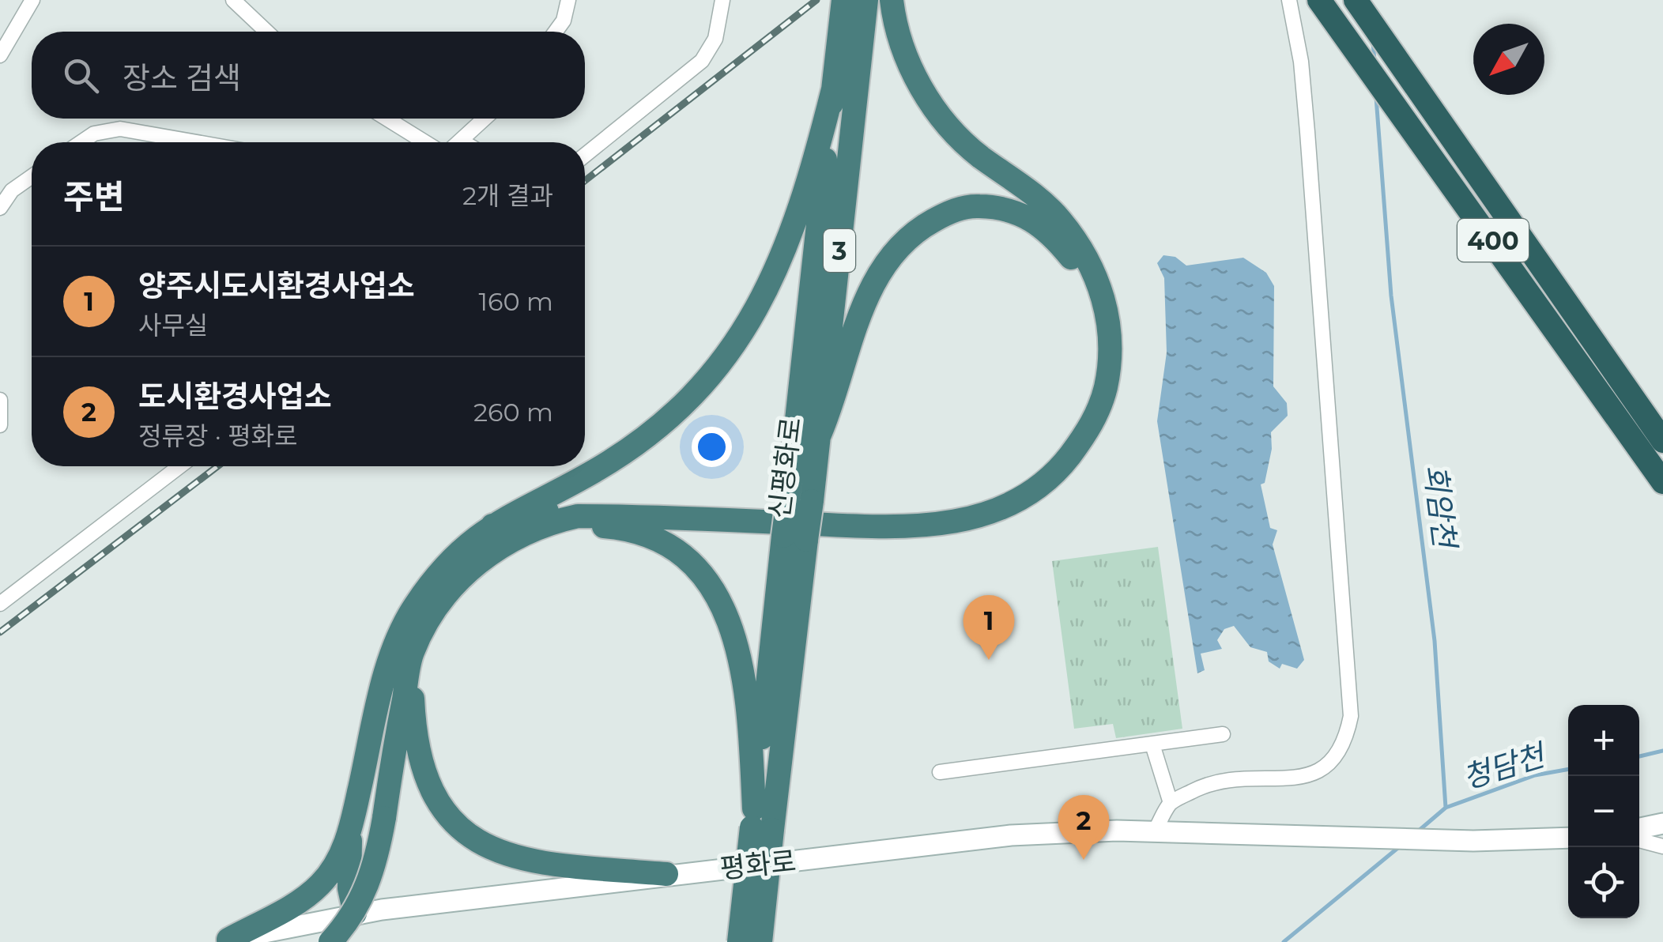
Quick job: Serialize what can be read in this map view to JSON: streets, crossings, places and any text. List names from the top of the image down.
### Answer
{
  "streets": {
    "highway": ["400", "3", "신평화로"],
    "main road": ["평화로"]
  },
  "water": ["회암천", "청담천"],
  "north": "bottom left",
  "page": {
    "search": "장소 검색",
    "heading": ["주변", "2개 결과"],
    "list": [
      {
        "mark": "1",
        "name": "양주시도시환경사업소",
        "note": "사무실",
        "value": "160 m"
      },
      {
        "mark": "2",
        "name": "도시환경사업소",
        "note": "정류장 · 평화로",
        "value": "260 m"
      }
    ],
    "pins": ["1", "2"],
    "map_buttons": ["+", "−"]
  }
}
